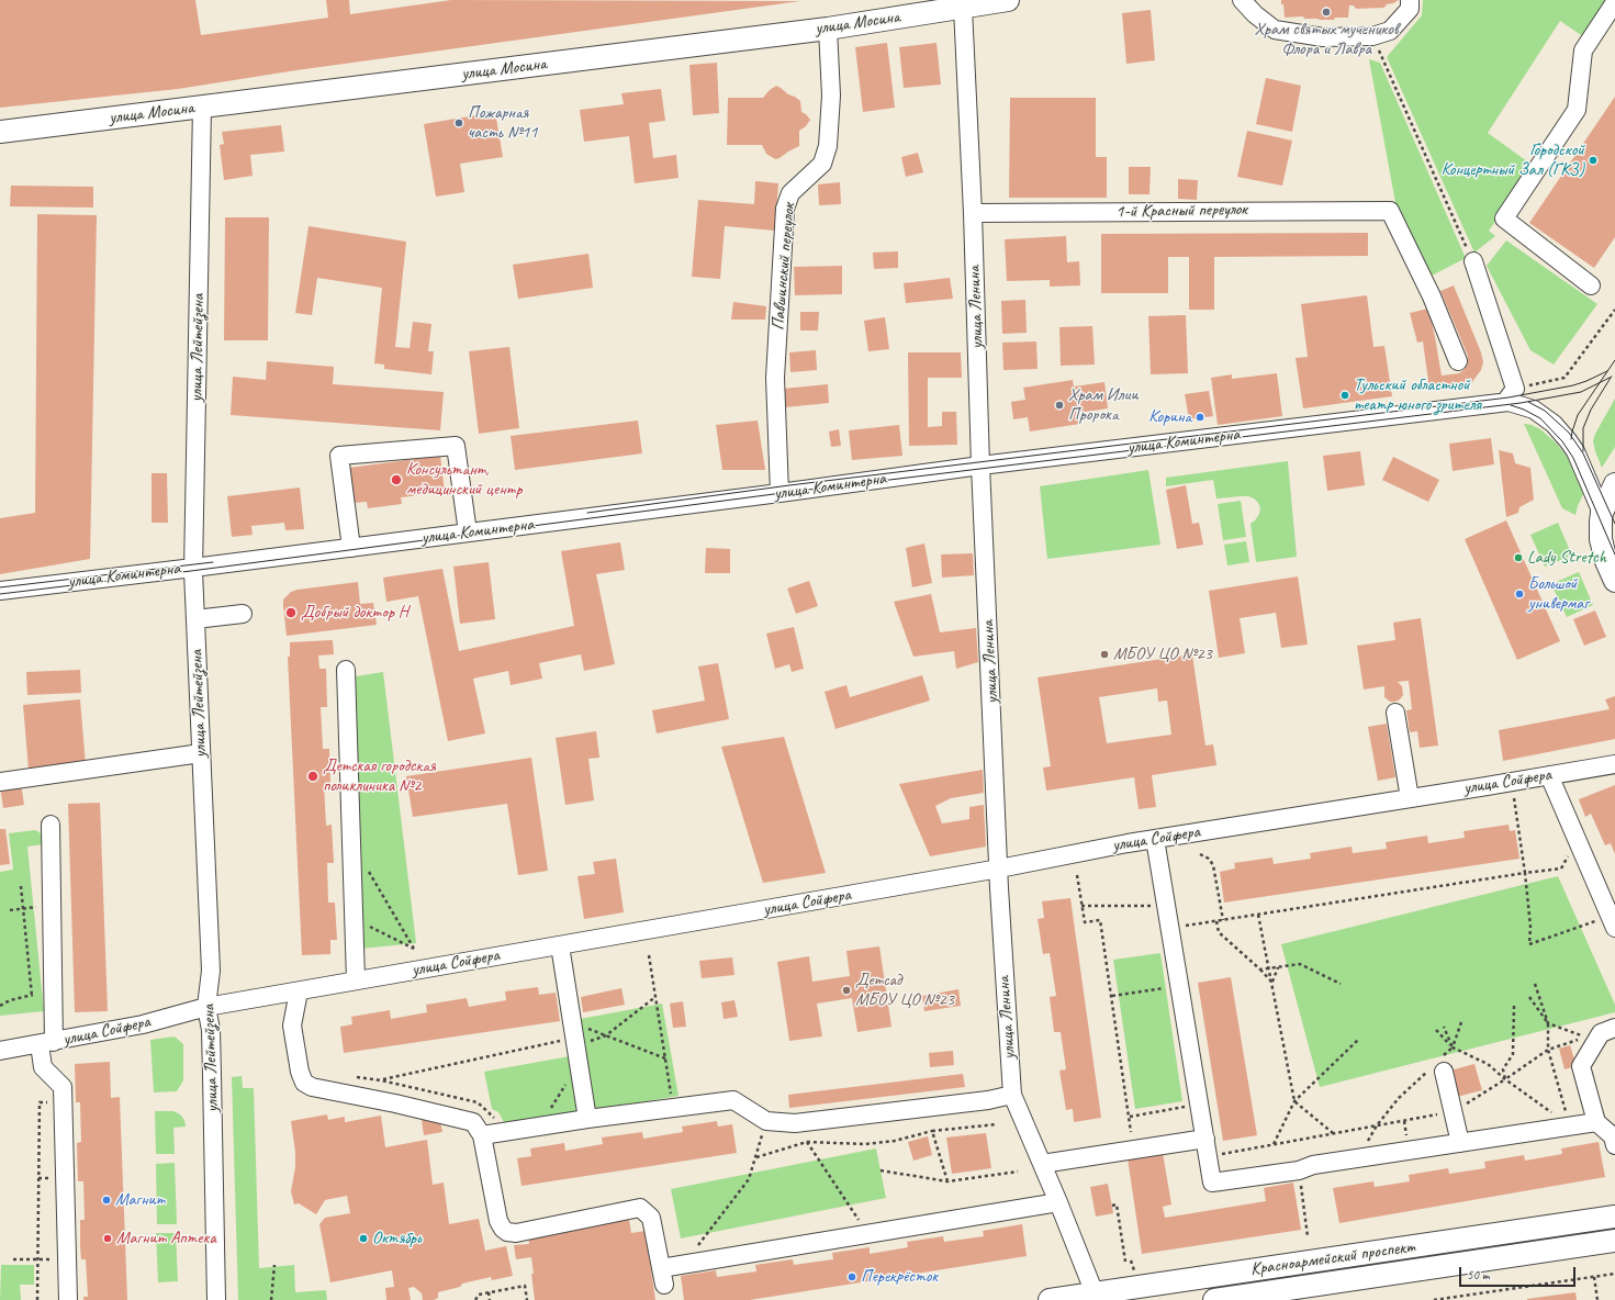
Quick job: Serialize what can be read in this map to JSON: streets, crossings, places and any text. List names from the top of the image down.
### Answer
{
  "streets": {
    "main road": ["улица Мосина", "Красноармейский проспект"],
    "street": [
      "1-й Красный переулок",
      "Павшинский переулок",
      "улица Ленина",
      "улица Лейтейзена",
      "улица Коминтерна",
      "улица Сойфера"
    ]
  },
  "crossings": [
    ["улица Мосина", "Павшинский переулок"],
    ["улица Мосина", "улица Ленина"],
    ["улица Мосина", "улица Лейтейзена"],
    ["1-й Красный переулок", "улица Ленина"],
    ["Павшинский переулок", "улица Коминтерна"],
    ["улица Ленина", "улица Коминтерна"],
    ["улица Ленина", "улица Сойфера"],
    ["улица Ленина", "Красноармейский проспект"],
    ["улица Лейтейзена", "улица Коминтерна"],
    ["улица Лейтейзена", "улица Сойфера"]
  ],
  "places": [
    "Храм святых мучеников Флора и Лавра",
    "Пожарная часть №11",
    "Городской Концертный Зал (ГКЗ)",
    "Тульский областной театр юного зрителя",
    "Храм Илии Пророка",
    "Корина",
    "Консультант, медицинский центр",
    "Lady Stretch",
    "Большой универмаг",
    "Добрый доктор Н",
    "МБОУ ЦО №23",
    "Детская городская поликлиника №2",
    "Детсад МБОУ ЦО №23",
    "Магнит",
    "Магнит Аптека",
    "Октябрь",
    "Перекрёсток"
  ],
  "scale_bar": "50 m"
}
